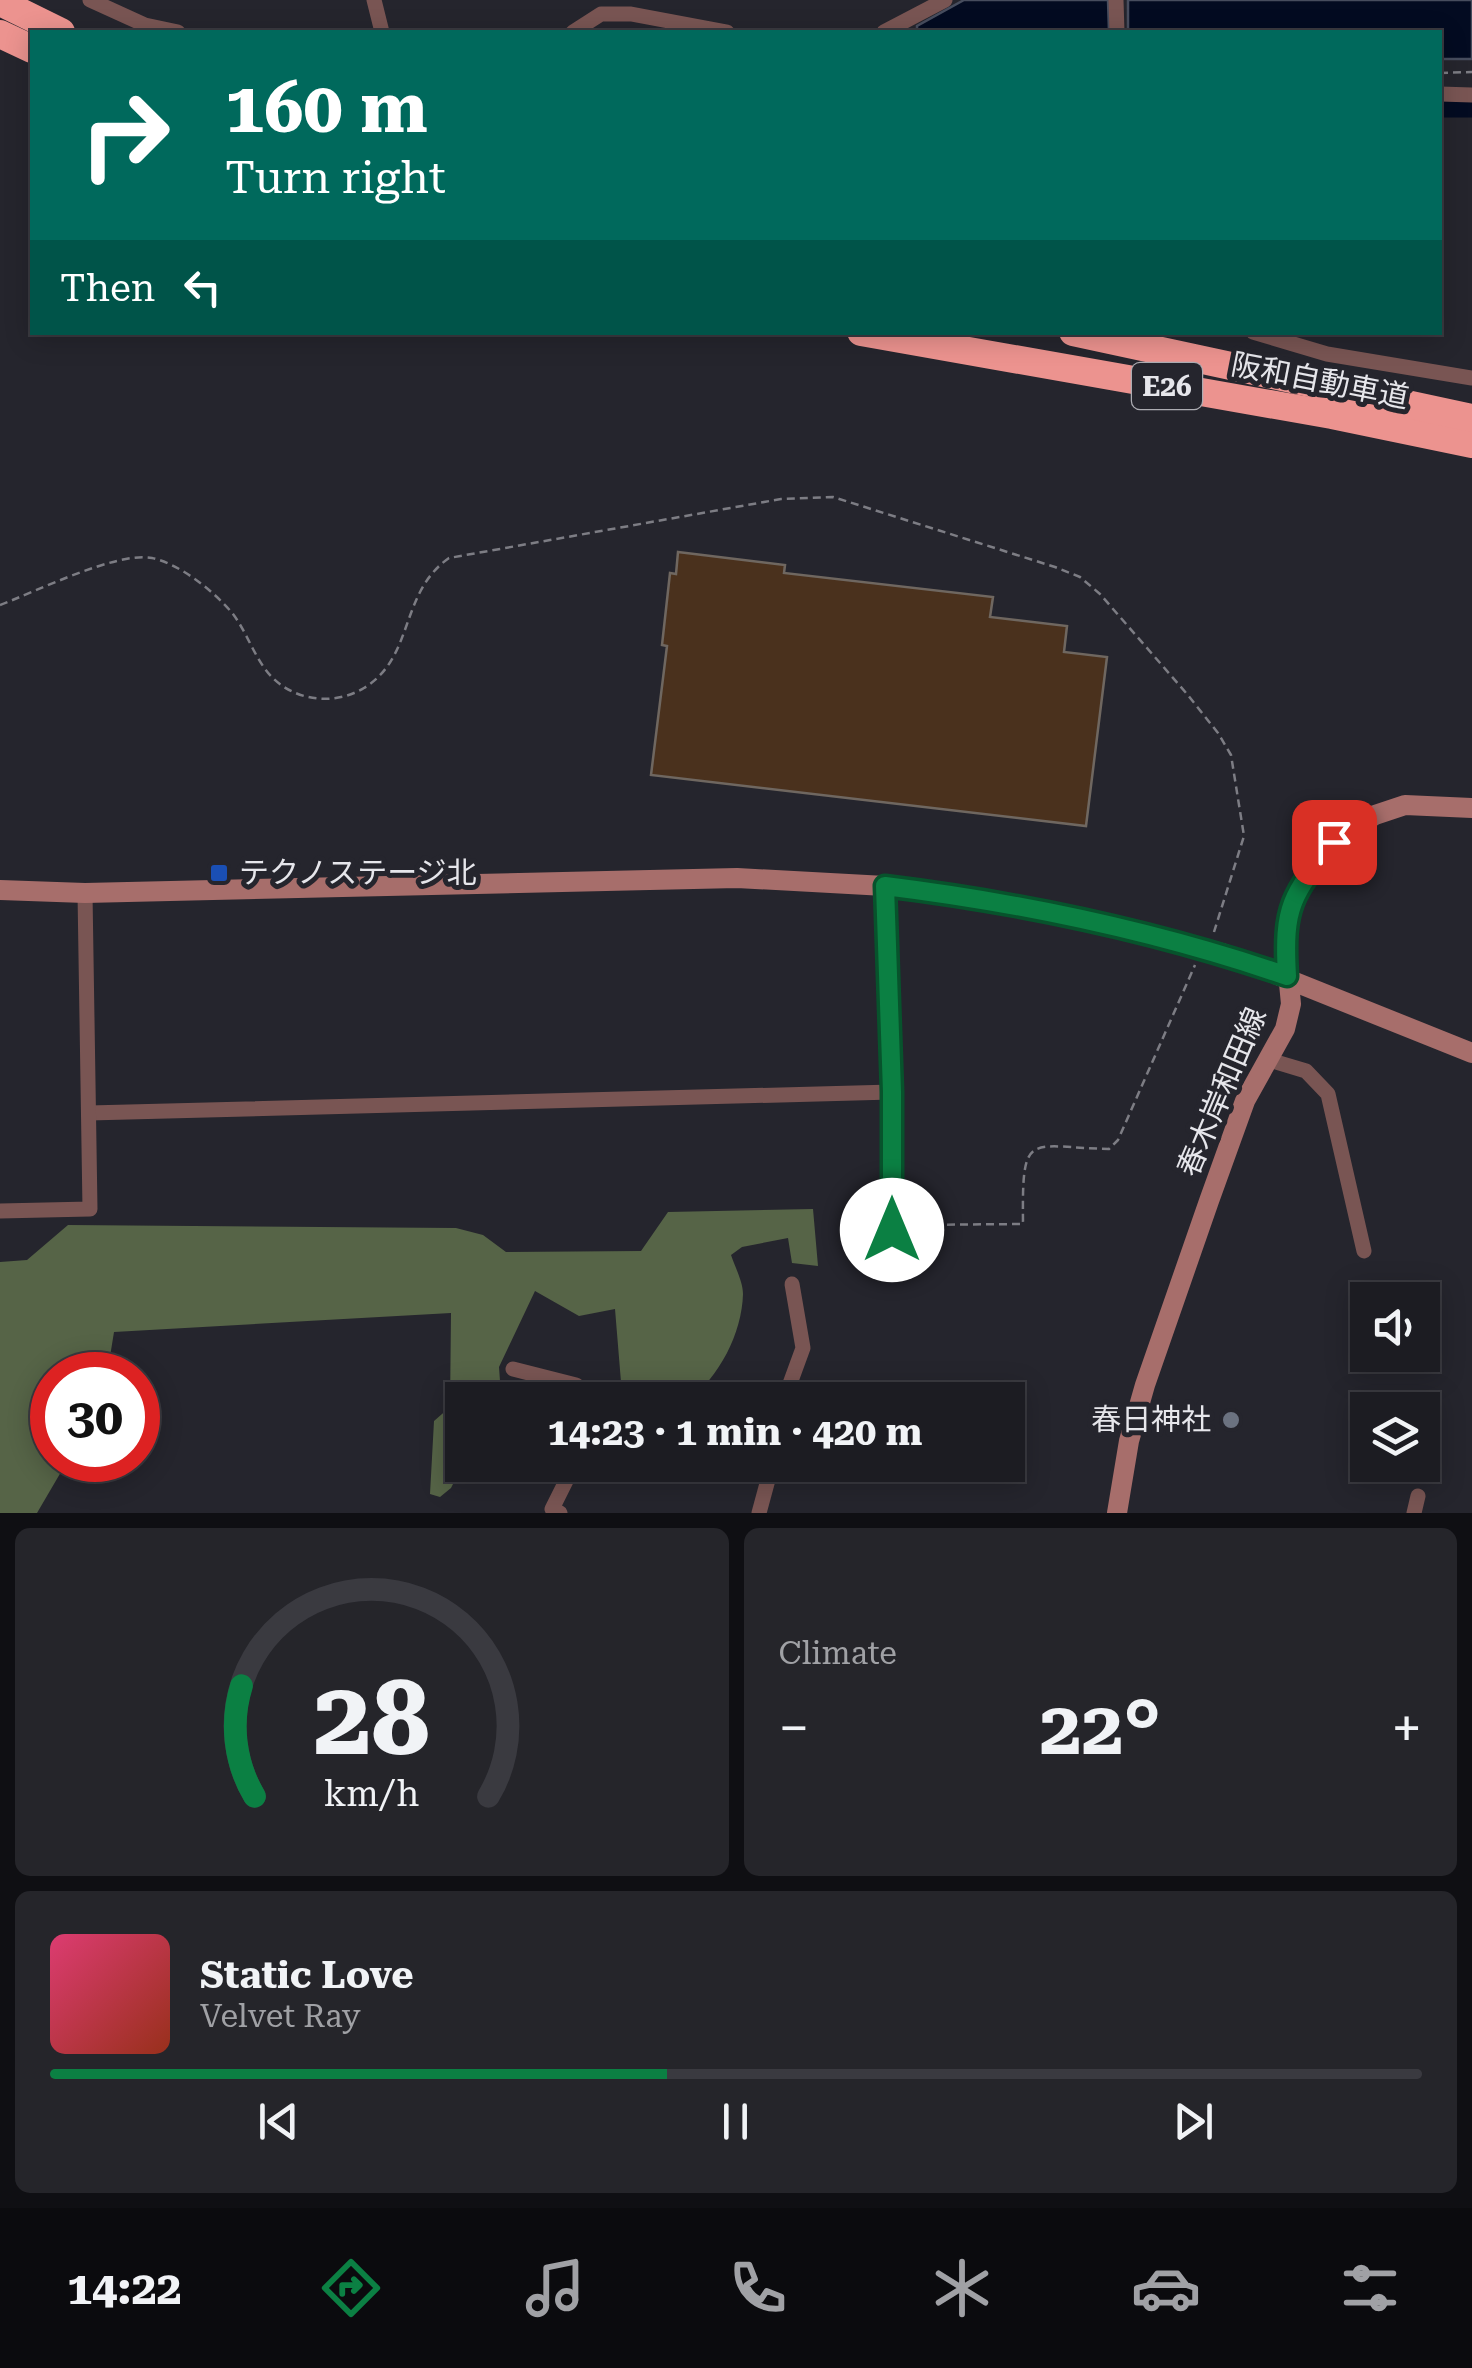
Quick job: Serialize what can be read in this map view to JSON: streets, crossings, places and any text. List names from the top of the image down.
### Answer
{
  "streets": {
    "highway": ["阪和自動車道", "E26"],
    "street": ["春木岸和田線"]
  },
  "places": {
    "transit": ["テクノステージ北"],
    "other": ["春日神社"]
  },
  "page": {
    "turn": ["160 m", "Turn right"],
    "then": "Then",
    "limit": "30",
    "trip": "14:23 · 1 min · 420 m",
    "tile": "Climate",
    "heat": ["−", "22°", "+"],
    "song": ["Static Love", "Velvet Ray"],
    "tabs": "14:22",
    "gauge": ["28", "km/h"]
  }
}
